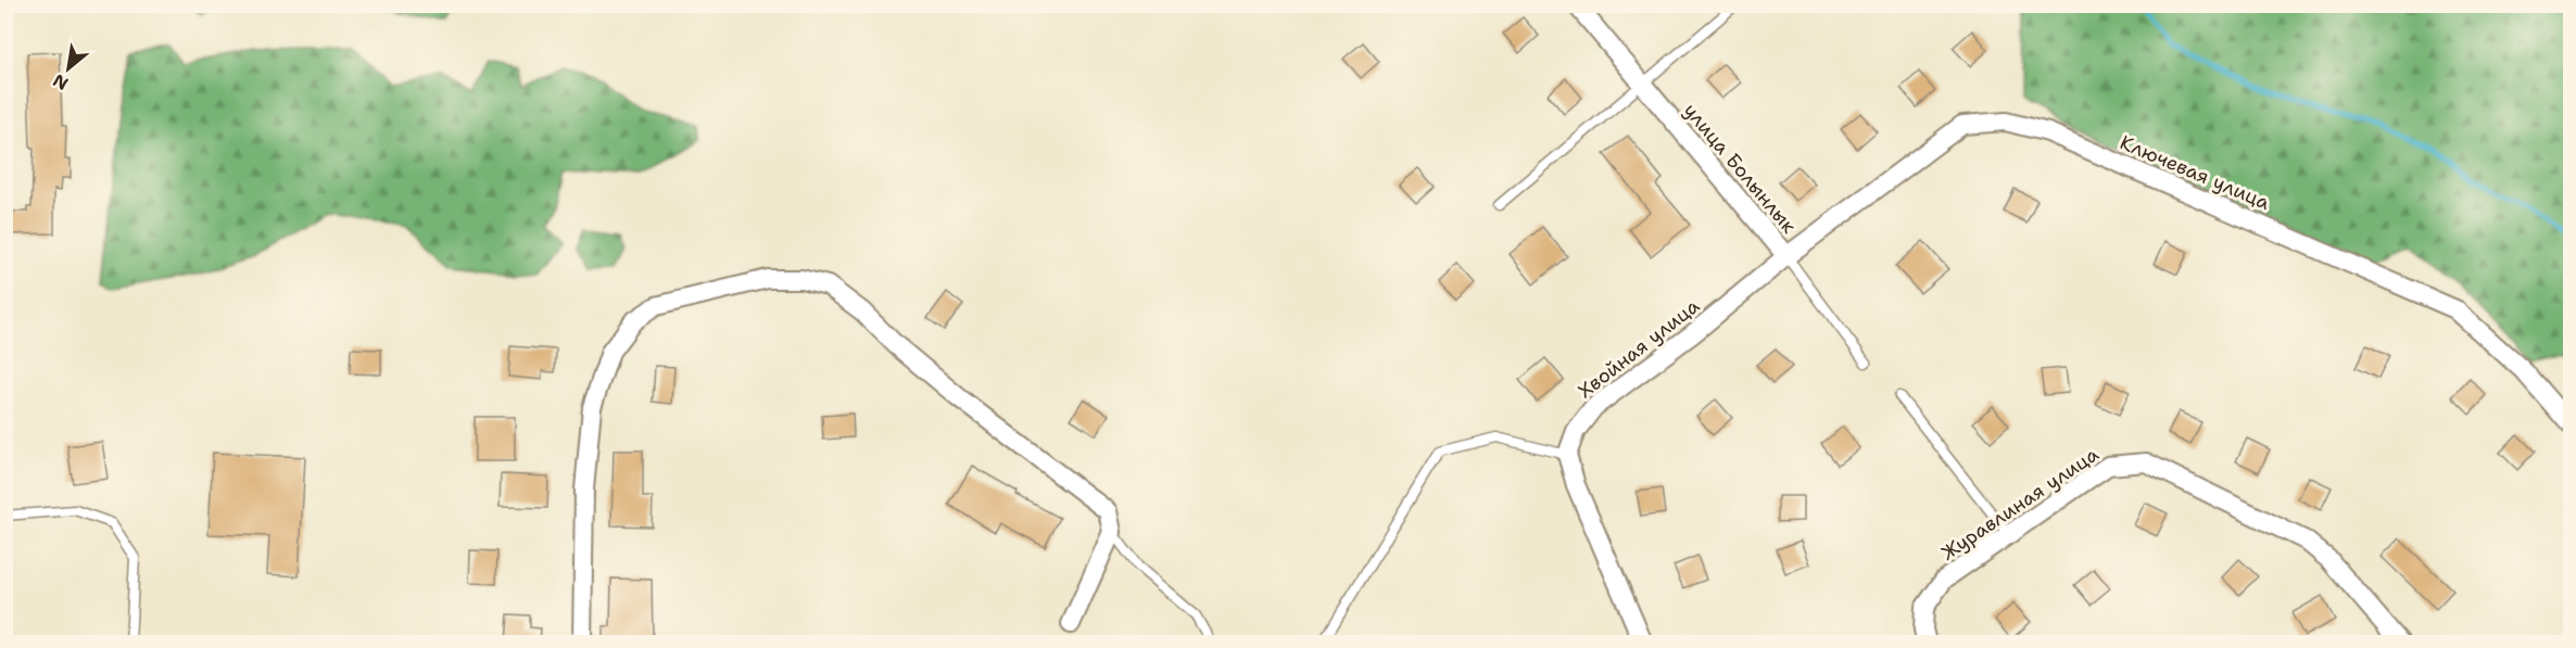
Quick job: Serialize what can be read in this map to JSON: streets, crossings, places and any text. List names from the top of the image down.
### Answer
{
  "streets": {
    "street": [
      "улица Болынлык",
      "Ключевая улица",
      "Хвойная улица",
      "Журавлиная улица"
    ]
  },
  "crossings": [
    ["улица Болынлык", "Ключевая улица"],
    ["улица Болынлык", "Хвойная улица"],
    ["Ключевая улица", "Хвойная улица"]
  ],
  "north": "bottom left"
}
